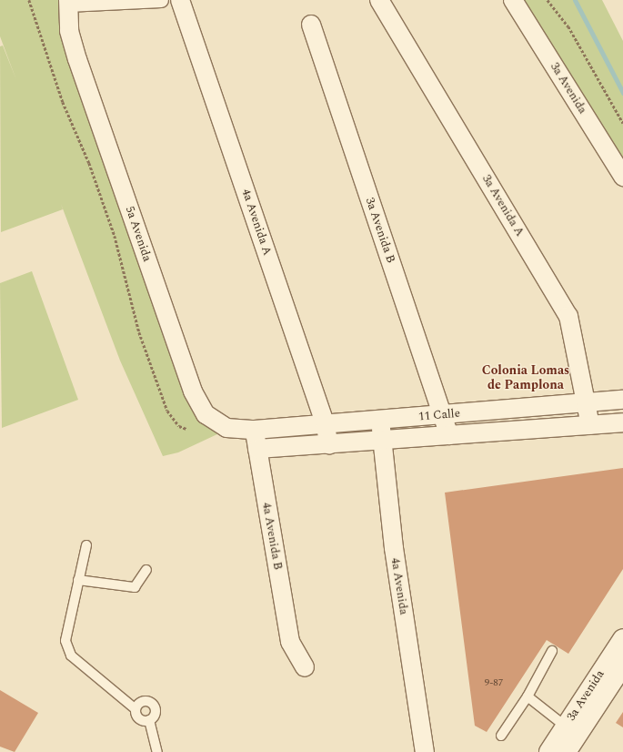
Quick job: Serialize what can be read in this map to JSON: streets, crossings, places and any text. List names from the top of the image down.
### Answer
{
  "streets": {
    "street": [
      "3a Avenida",
      "3a Avenida A",
      "4a Avenida A",
      "3a Avenida B",
      "5a Avenida",
      "11 Calle",
      "4a Avenida B",
      "4a Avenida"
    ]
  },
  "crossings": [
    ["3a Avenida A", "11 Calle"],
    ["4a Avenida A", "11 Calle"],
    ["3a Avenida B", "11 Calle"],
    ["5a Avenida", "11 Calle"],
    ["5a Avenida", "4a Avenida B"],
    ["11 Calle", "4a Avenida B"],
    ["11 Calle", "4a Avenida"]
  ],
  "districts": ["Colonia Lomas de Pamplona"],
  "house_numbers": ["9-87"]
}
